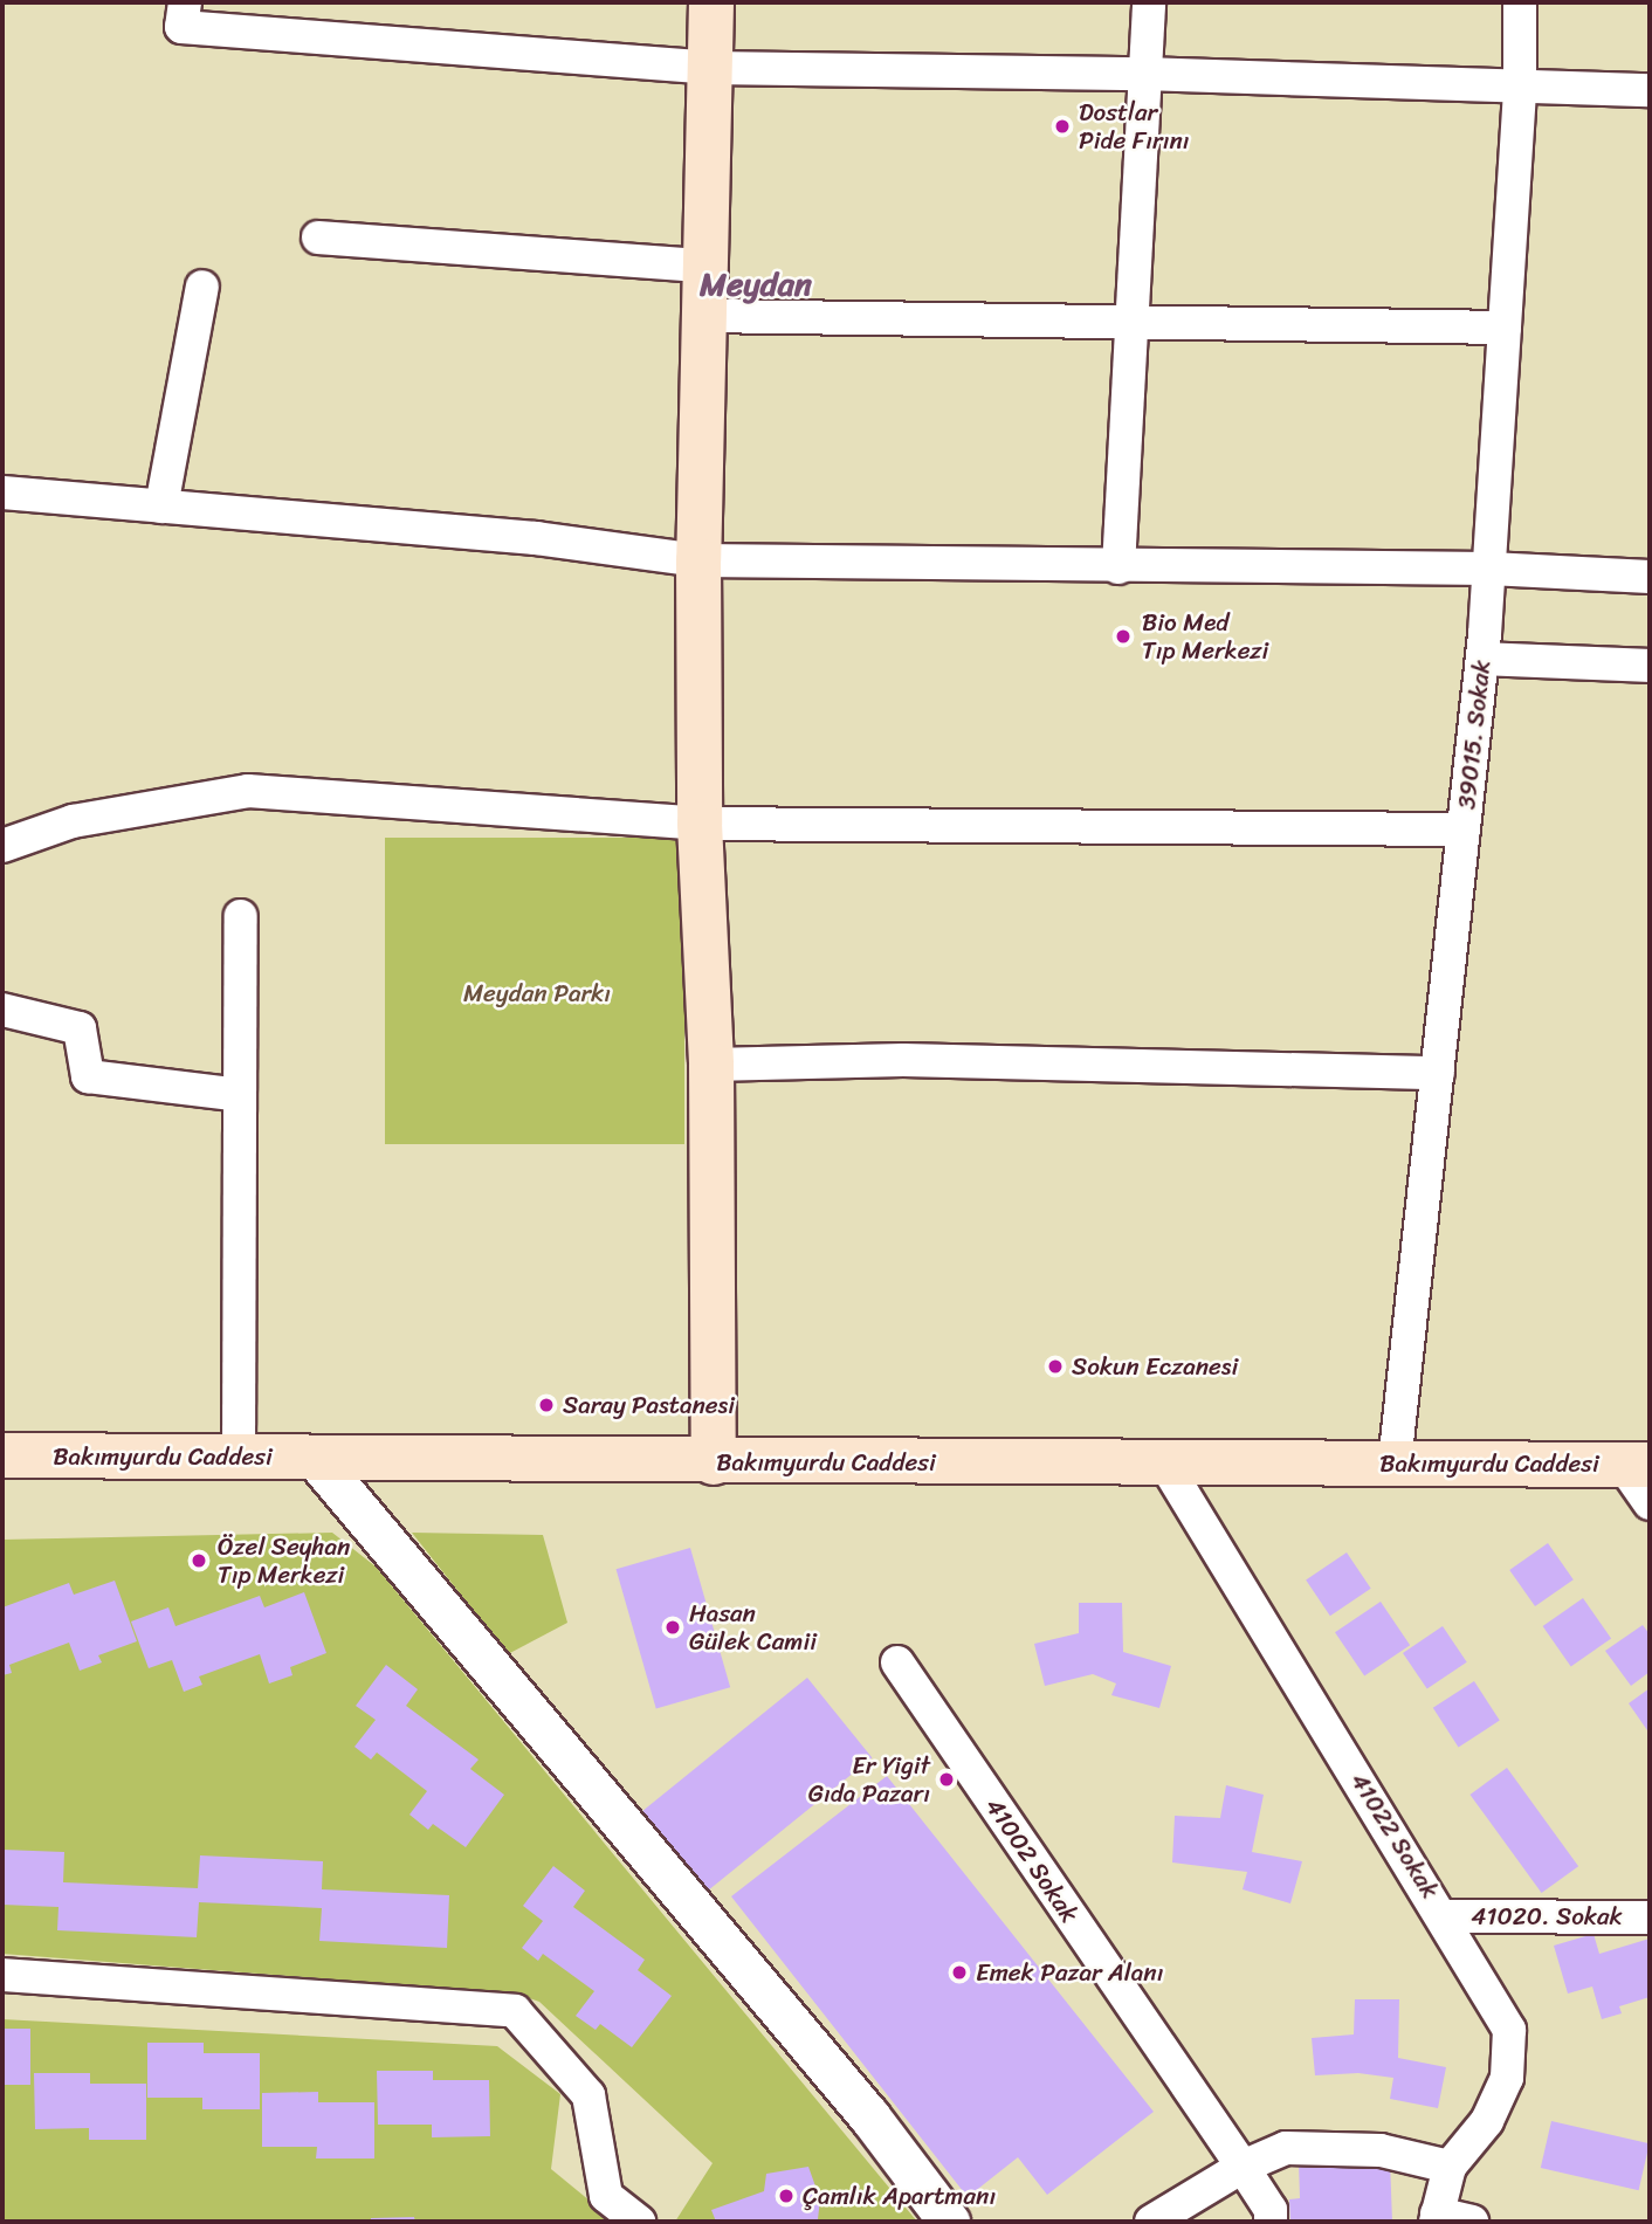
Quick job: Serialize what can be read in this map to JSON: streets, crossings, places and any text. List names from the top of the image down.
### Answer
{
  "streets": {
    "main road": ["Bakımyurdu Caddesi"],
    "street": [
      "39015. Sokak",
      "41022 Sokak",
      "41002 Sokak",
      "41020. Sokak"
    ]
  },
  "crossings": [
    ["39015. Sokak", "Bakımyurdu Caddesi"],
    ["Bakımyurdu Caddesi", "41022 Sokak"],
    ["41022 Sokak", "41020. Sokak"]
  ],
  "districts": ["Meydan"],
  "parks": ["Meydan Parkı"],
  "places": [
    "Dostlar Pide Fırını",
    "Bio Med Tıp Merkezi",
    "Sokun Eczanesi",
    "Saray Pastanesi",
    "Özel Seyhan Tıp Merkezi",
    "Hasan Gülek Camii",
    "Er Yigit Gıda Pazarı",
    "Emek Pazar Alanı",
    "Çamlık Apartmanı"
  ]
}
